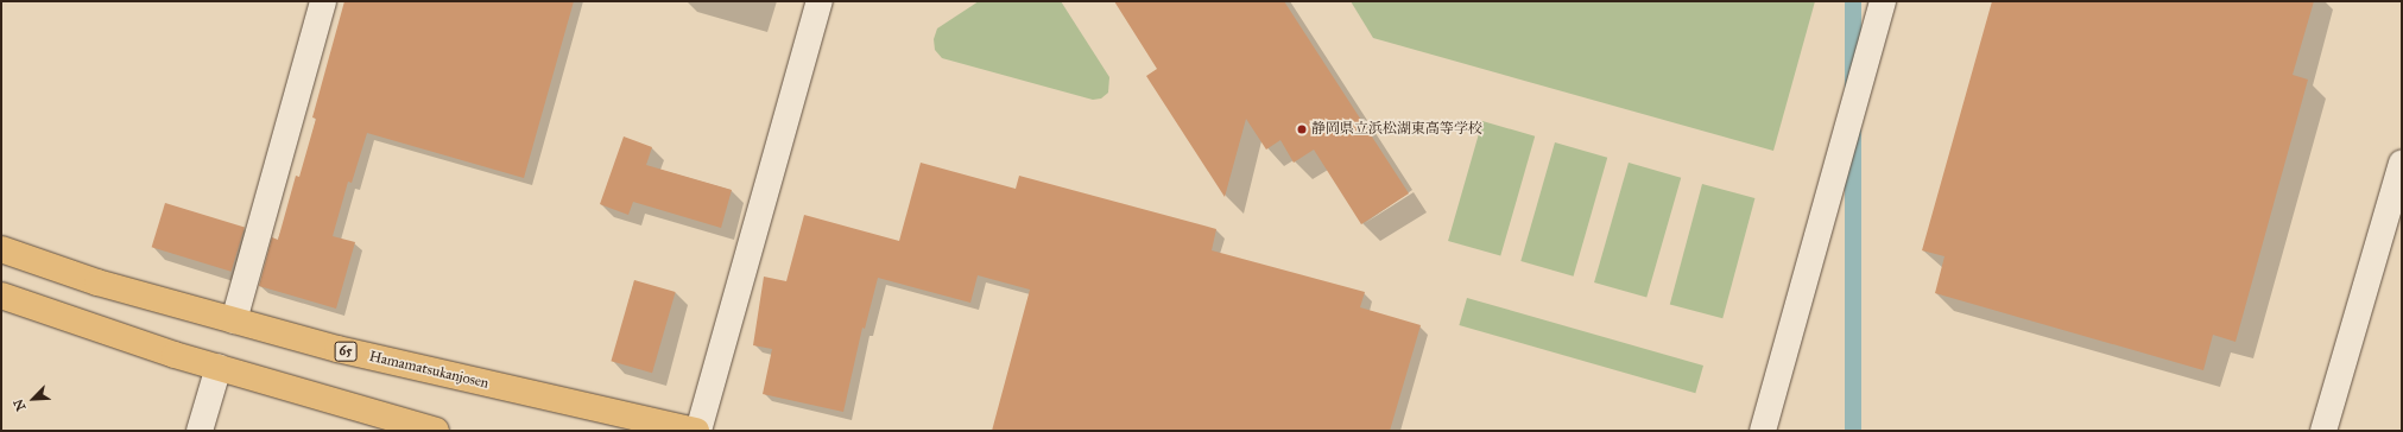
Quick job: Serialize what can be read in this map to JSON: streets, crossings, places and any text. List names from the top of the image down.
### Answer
{
  "streets": {
    "main road": ["65", "Hamamatsukanjosen"]
  },
  "places": ["静岡県立浜松湖東高等学校"],
  "north": "bottom left"
}
